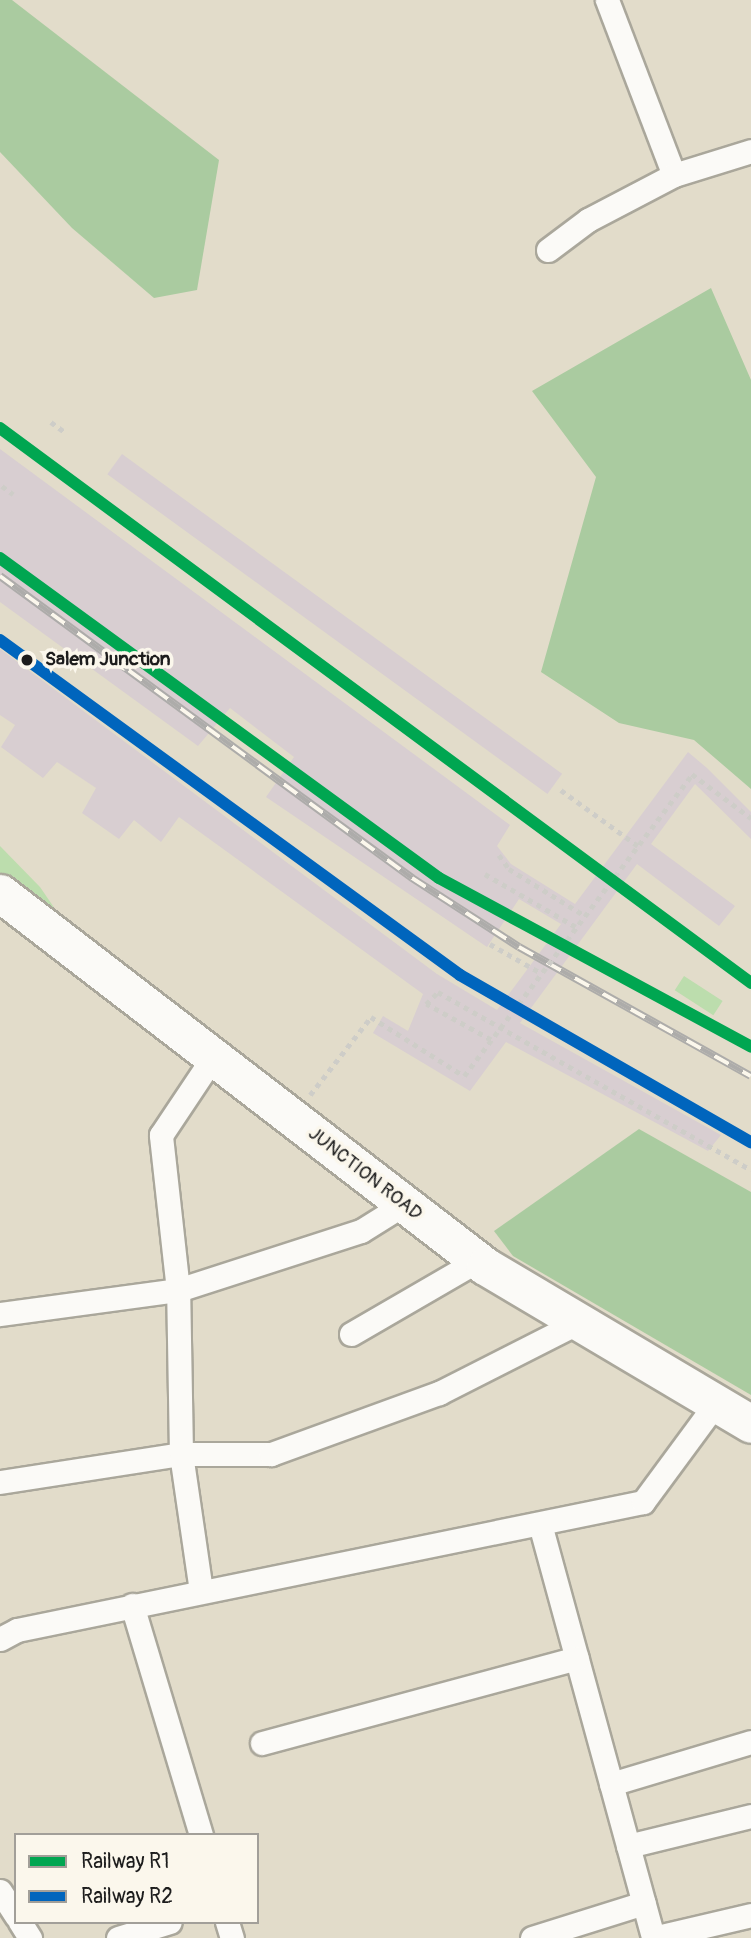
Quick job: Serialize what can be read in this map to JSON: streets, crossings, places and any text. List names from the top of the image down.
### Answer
{
  "streets": {
    "main road": ["JUNCTION ROAD"]
  },
  "places": ["Salem Junction"],
  "lines": ["rail line R1", "rail line R2"],
  "legend": ["Railway R1", "Railway R2"]
}
